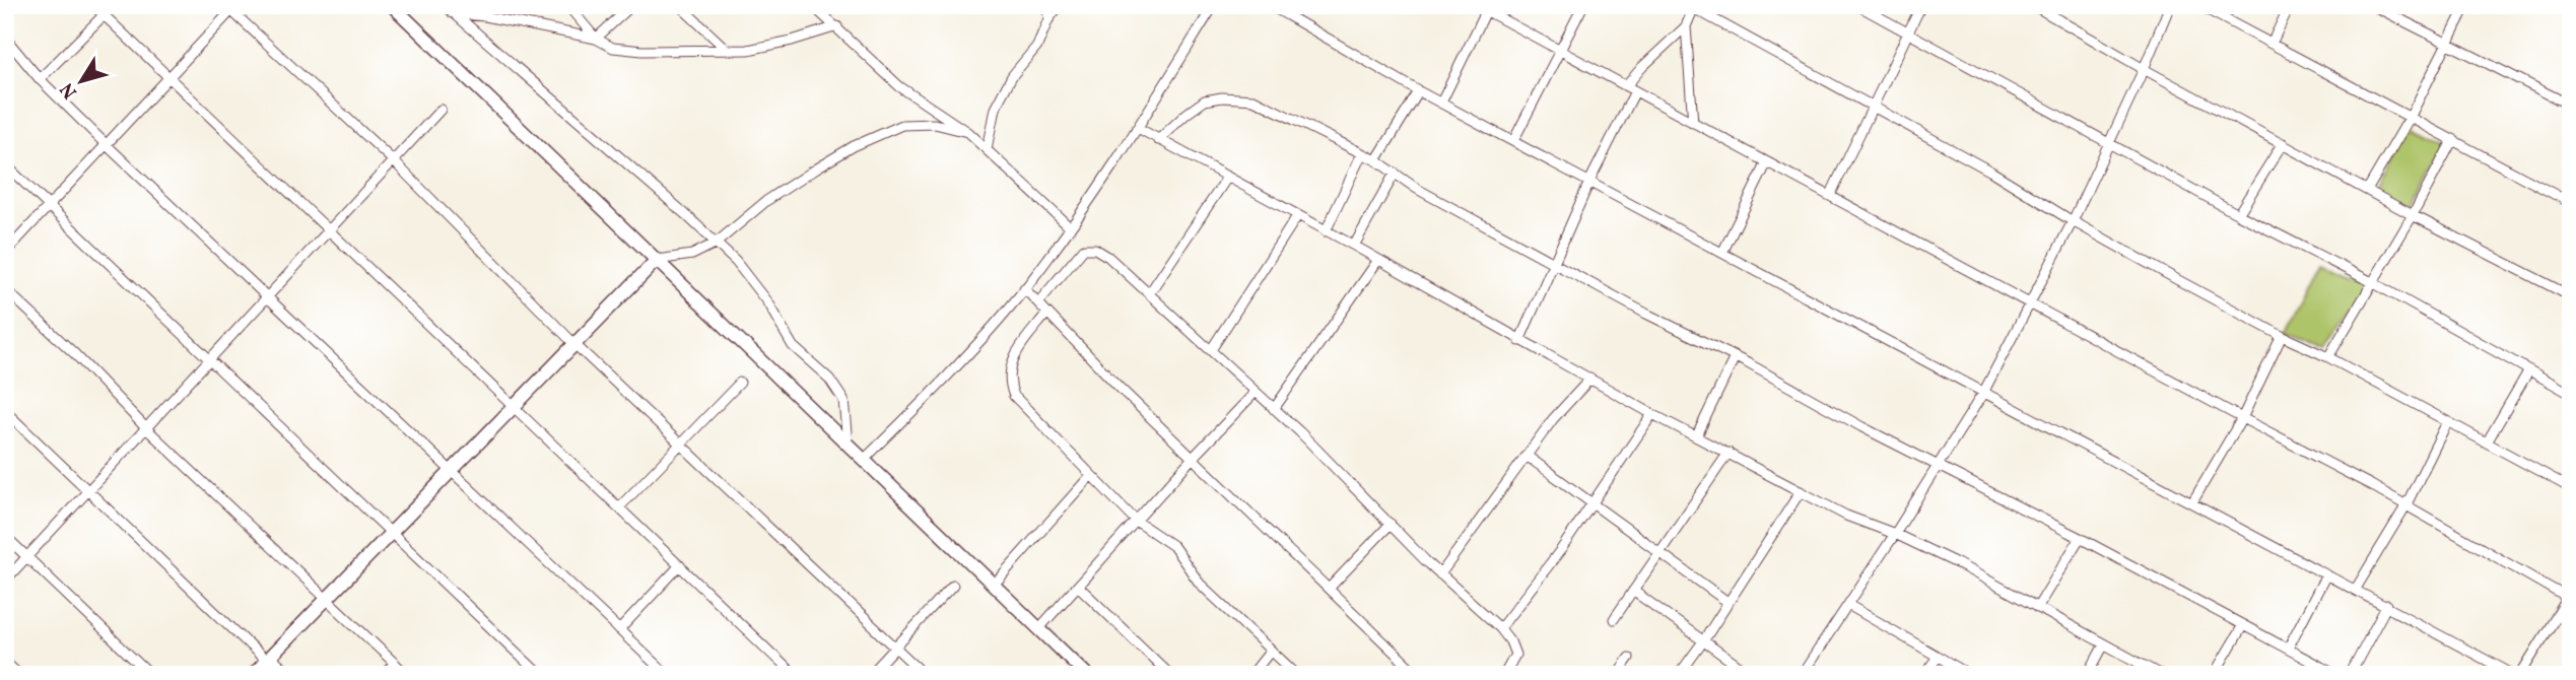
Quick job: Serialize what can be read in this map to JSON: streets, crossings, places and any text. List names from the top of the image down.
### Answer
{
  "north": "bottom left"
}
